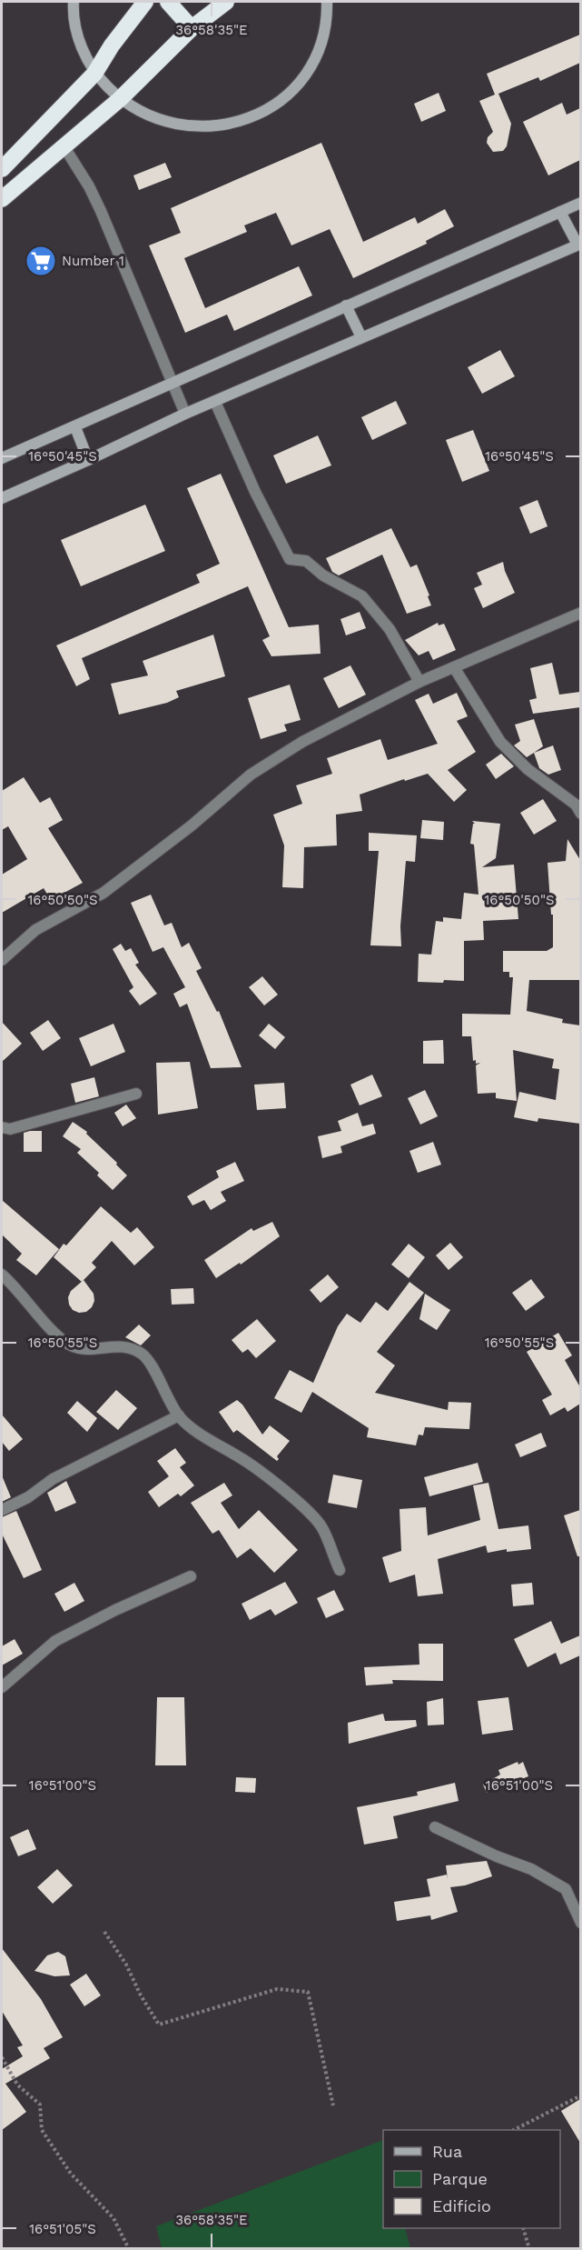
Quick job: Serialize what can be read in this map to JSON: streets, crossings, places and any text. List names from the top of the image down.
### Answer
{
  "places": {
    "supermarket": ["Number 1"]
  },
  "legend": ["Rua", "Parque", "Edifício"],
  "coordinates": [
    "36°58'35\"E",
    "16°50'45\"S",
    "16°50'50\"S",
    "16°50'55\"S",
    "16°51'00\"S",
    "16°51'05\"S"
  ]
}
